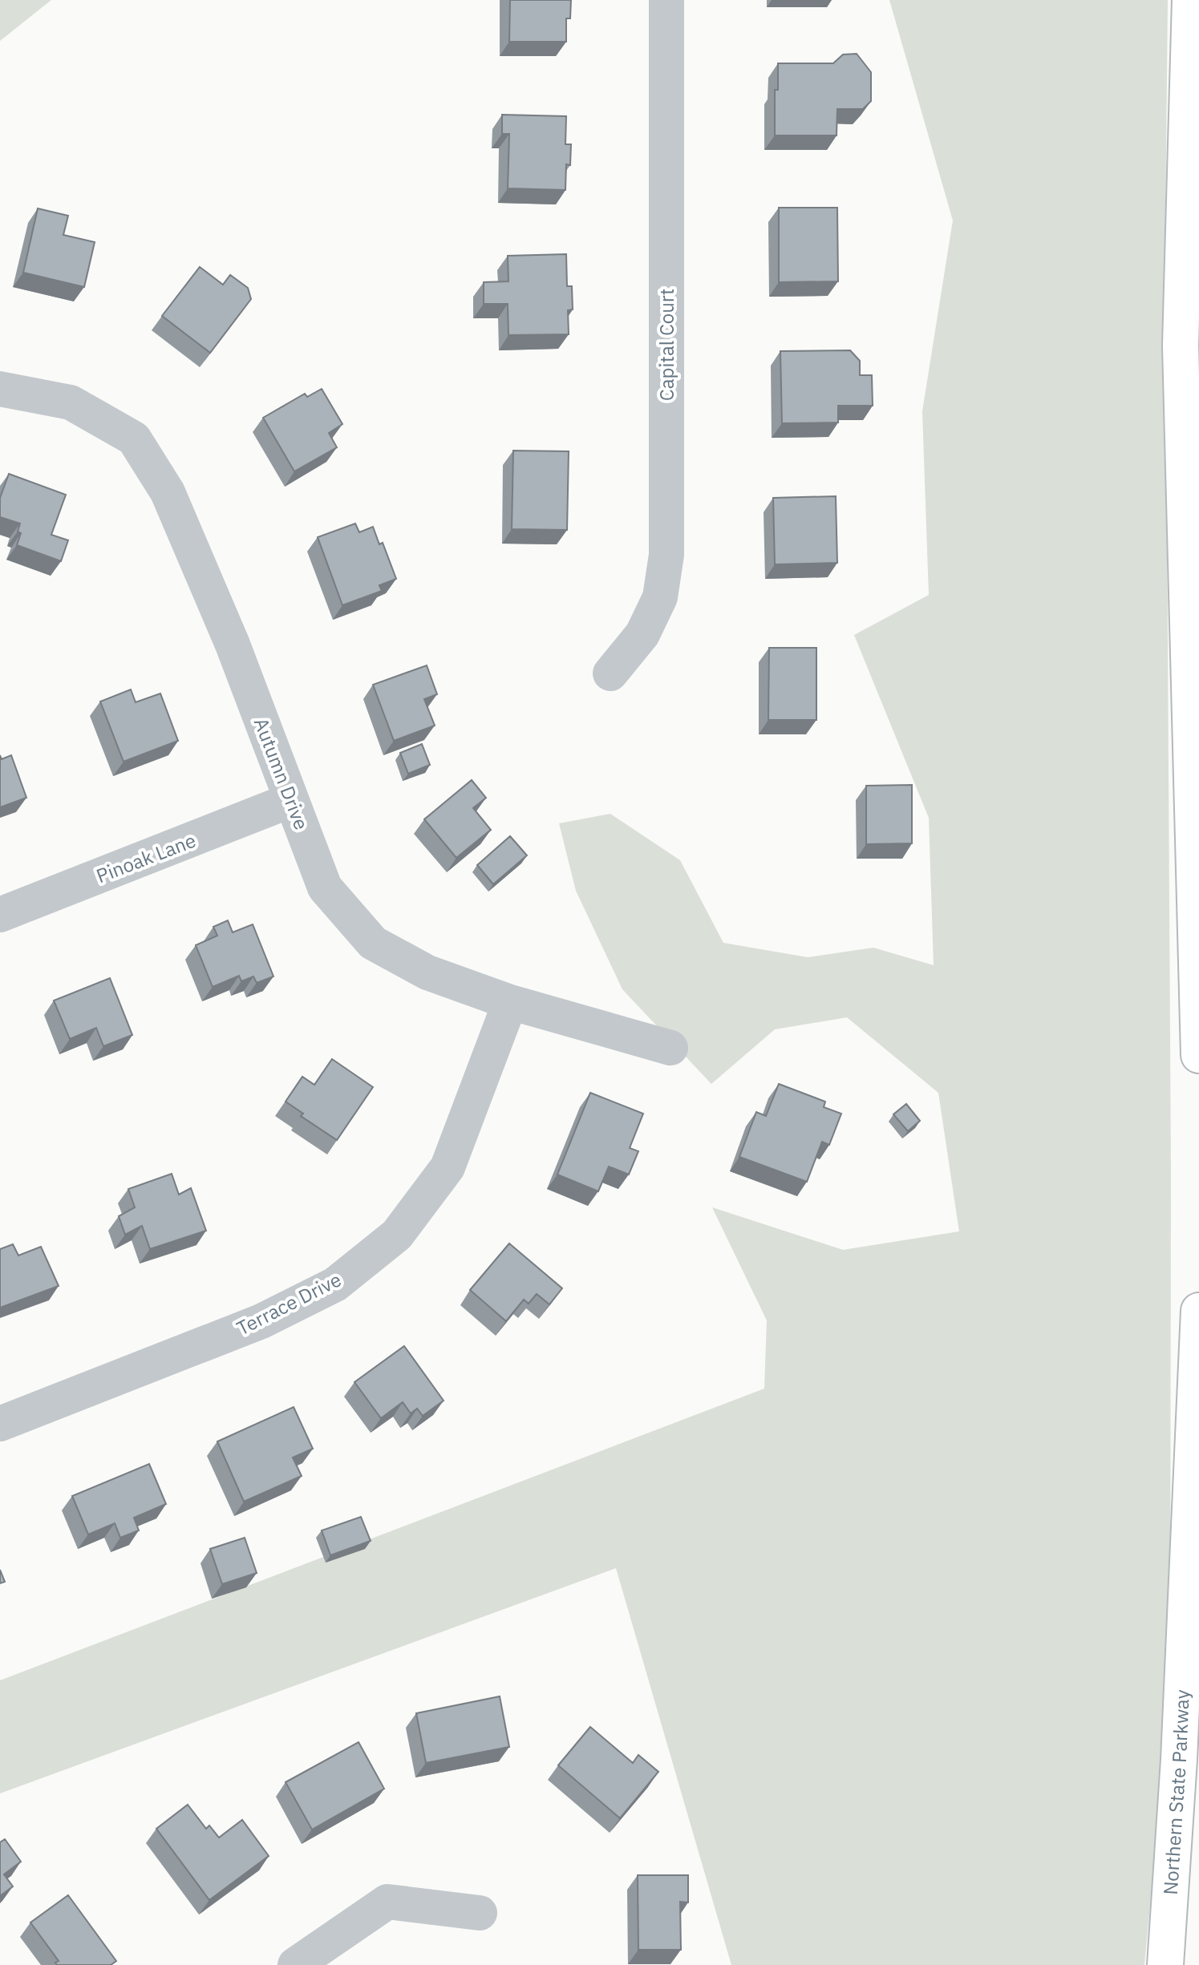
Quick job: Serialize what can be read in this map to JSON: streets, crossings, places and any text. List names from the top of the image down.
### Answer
{
  "streets": {
    "highway": ["Northern State Parkway"],
    "street": [
      "Capital Court",
      "Autumn Drive",
      "Pinoak Lane",
      "Terrace Drive"
    ]
  },
  "crossings": [
    ["Autumn Drive", "Pinoak Lane"],
    ["Autumn Drive", "Terrace Drive"]
  ]
}
